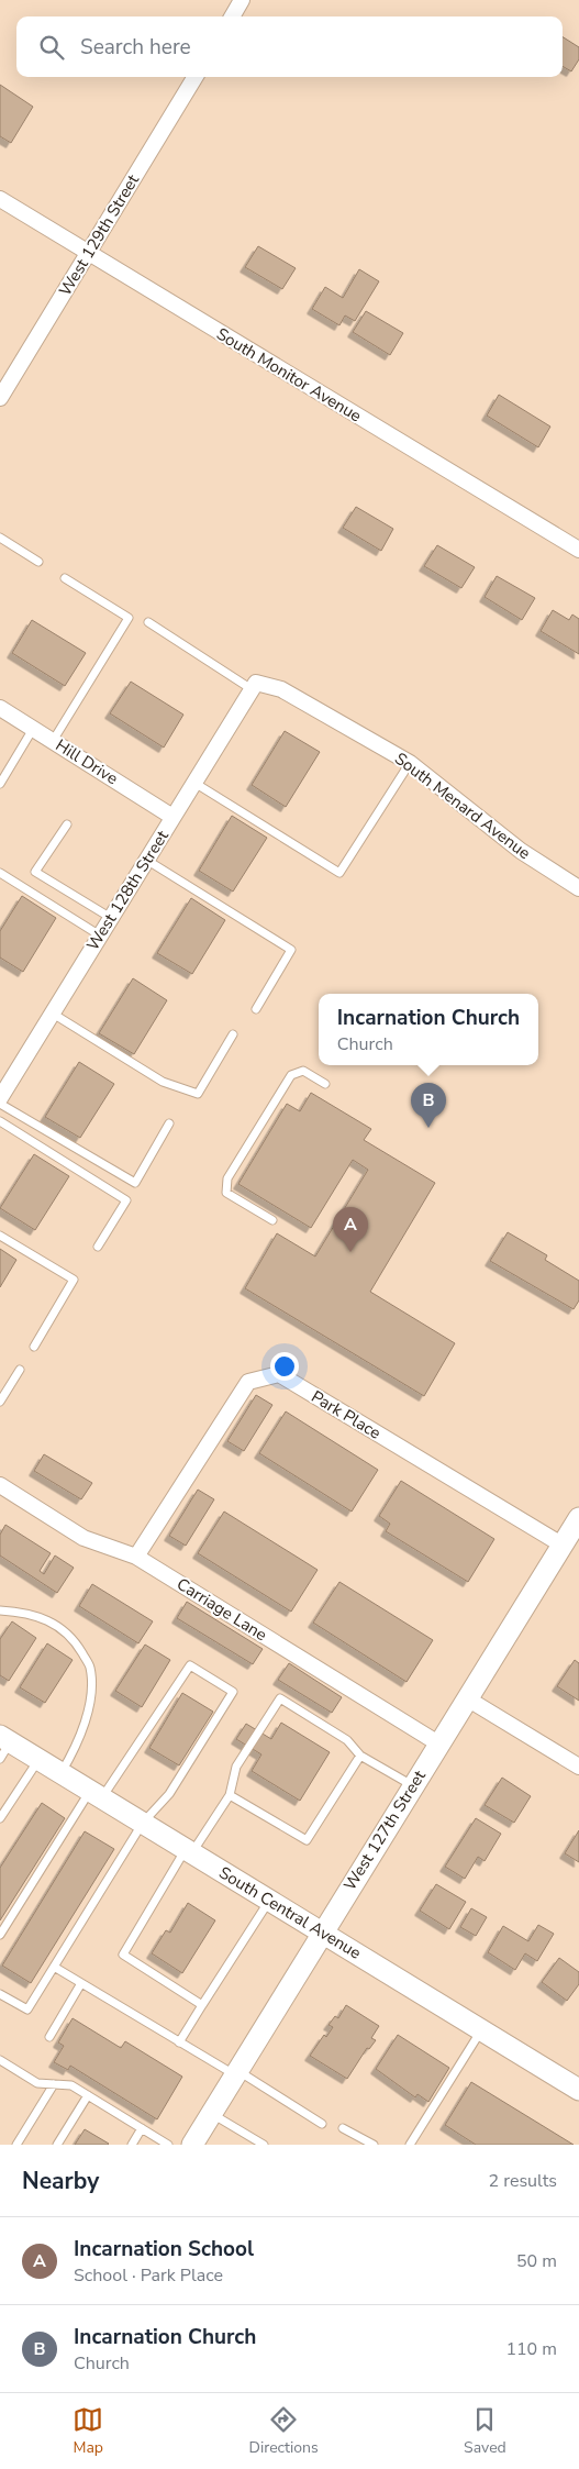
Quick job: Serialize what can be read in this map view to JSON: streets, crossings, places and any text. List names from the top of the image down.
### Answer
{
  "streets": {
    "main road": ["West 127th Street", "South Central Avenue"],
    "street": [
      "West 129th Street",
      "South Monitor Avenue",
      "Hill Drive",
      "South Menard Avenue",
      "West 128th Street",
      "Park Place",
      "Carriage Lane"
    ]
  },
  "crossings": [
    ["West 129th Street", "South Monitor Avenue"],
    ["Hill Drive", "West 128th Street"],
    ["South Menard Avenue", "West 128th Street"],
    ["Park Place", "Carriage Lane"],
    ["Park Place", "West 127th Street"],
    ["Carriage Lane", "West 127th Street"],
    ["West 127th Street", "South Central Avenue"]
  ],
  "page": {
    "search": "Search here",
    "popup": ["Incarnation Church", "Church"],
    "pins": ["B", "A"],
    "heading": ["Nearby", "2 results"],
    "list": [
      {
        "mark": "A",
        "name": "Incarnation School",
        "note": "School · Park Place",
        "value": "50 m"
      },
      {
        "mark": "B",
        "name": "Incarnation Church",
        "note": "Church",
        "value": "110 m"
      }
    ],
    "nav": ["Map", "Directions", "Saved"]
  }
}
